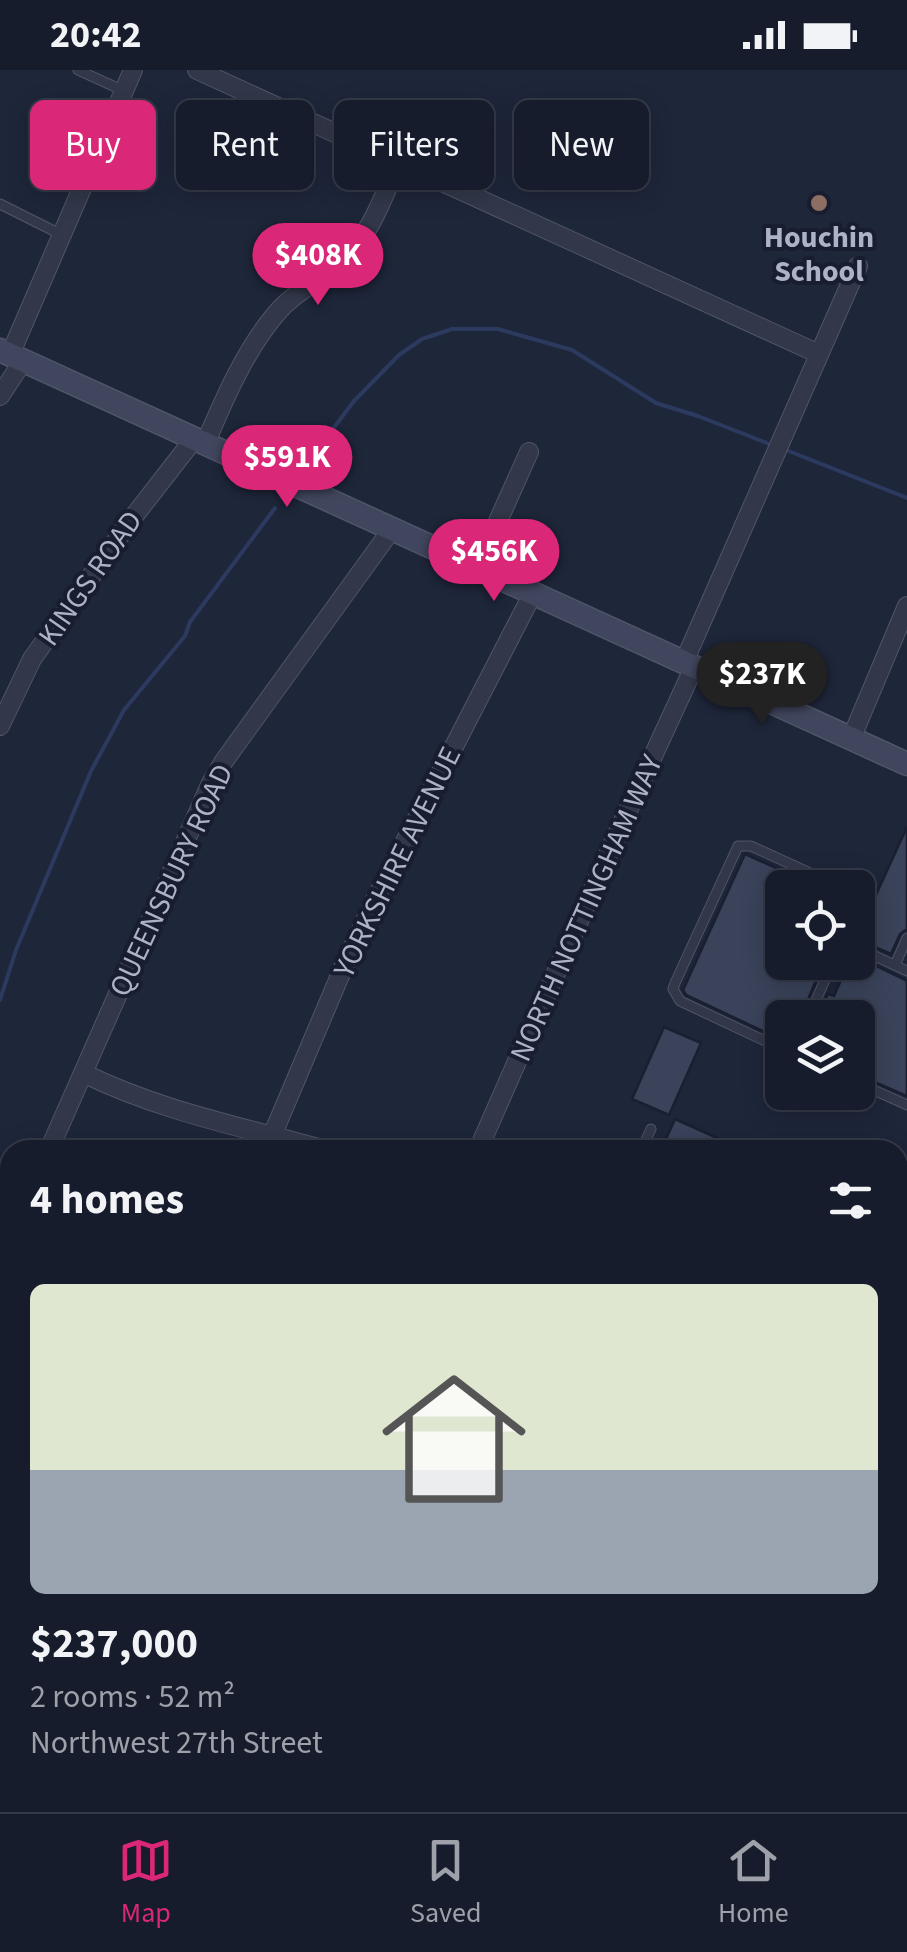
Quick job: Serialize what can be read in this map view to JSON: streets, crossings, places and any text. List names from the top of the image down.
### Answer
{
  "streets": {
    "street": [
      "KINGS ROAD",
      "YORKSHIRE AVENUE",
      "QUEENSBURY ROAD",
      "NORTH NOTTINGHAM WAY"
    ]
  },
  "places": ["Houchin School"],
  "page": {
    "status": "20:42",
    "chip": [
      "Buy",
      "Rent",
      "Filters",
      "New"
    ],
    "price": [
      "$408K",
      "$591K",
      "$456K",
      "$237K"
    ],
    "heading": "4 homes",
    "list": [
      {
        "name": "$237,000",
        "note": "2 rooms · 52 m² · Northwest 27th Street"
      }
    ],
    "tabs": ["Map", "Saved", "Home"]
  }
}
